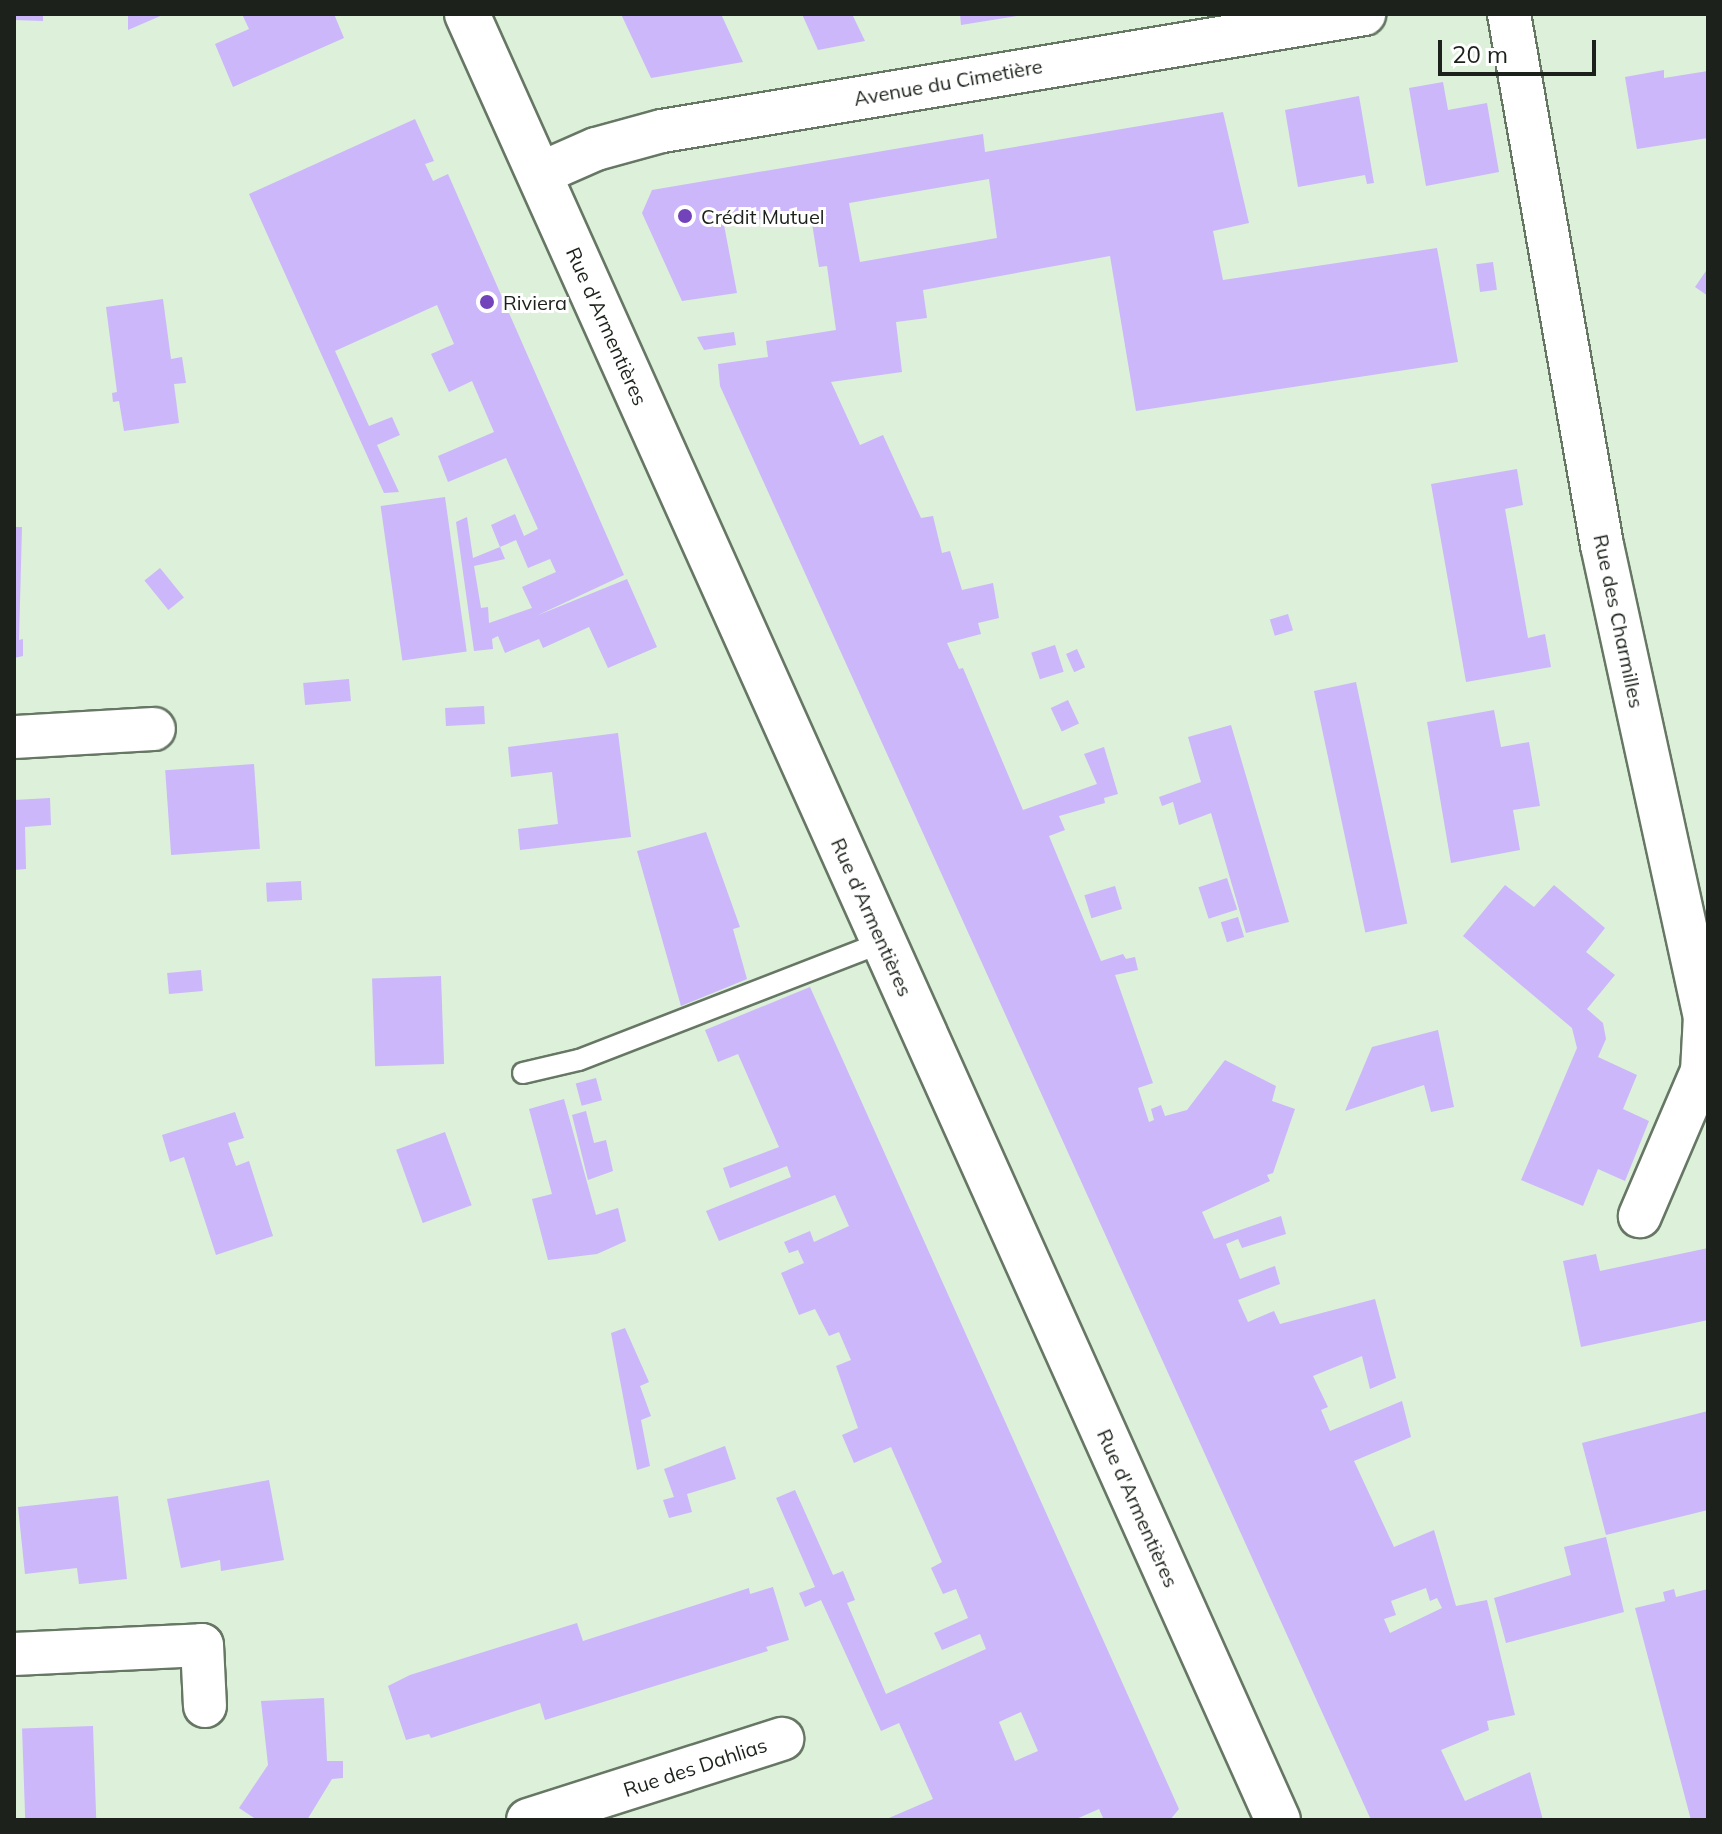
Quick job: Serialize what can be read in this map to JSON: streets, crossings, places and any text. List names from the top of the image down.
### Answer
{
  "streets": {
    "main road": ["Rue d'Armentières"],
    "street": ["Avenue du Cimetière", "Rue des Charmilles", "Rue des Dahlias"]
  },
  "crossings": [
    ["Avenue du Cimetière", "Rue d'Armentières"]
  ],
  "places": ["Crédit Mutuel", "Riviera"],
  "scale_bar": "20 m"
}
